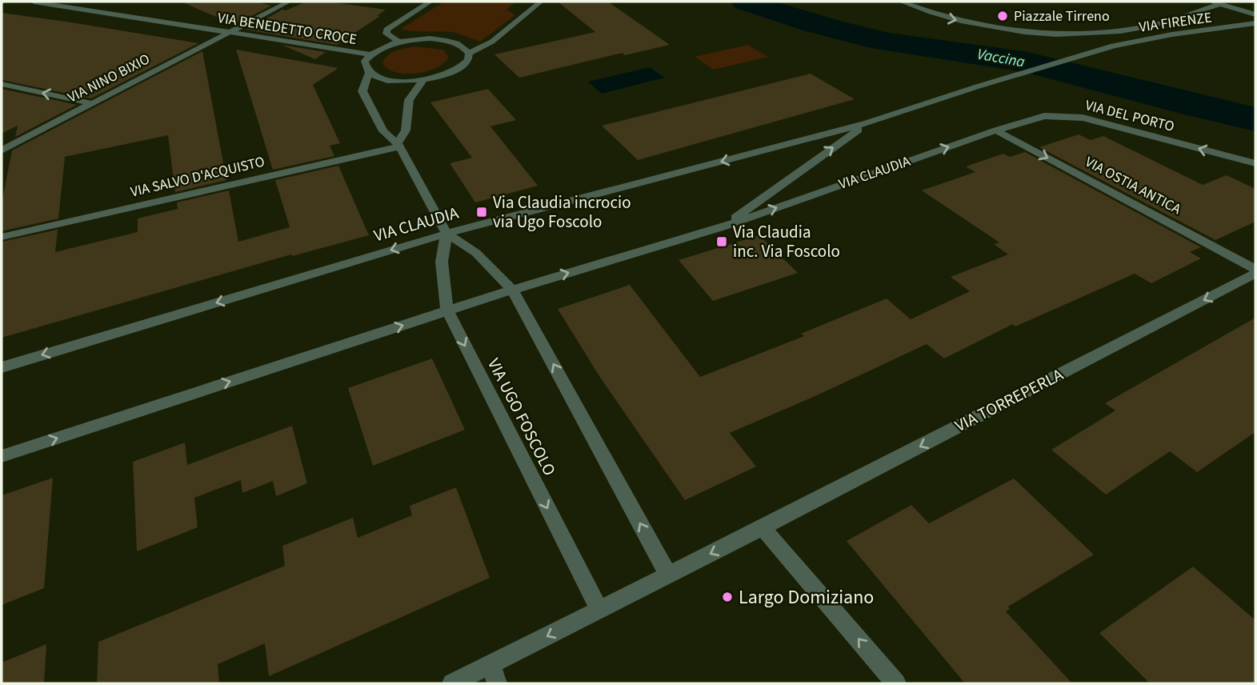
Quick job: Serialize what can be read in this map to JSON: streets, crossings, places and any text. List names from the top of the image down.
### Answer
{
  "streets": {
    "street": [
      "VIA FIRENZE",
      "VIA BENEDETTO CROCE",
      "VIA NINO BIXIO",
      "VIA DEL PORTO",
      "VIA CLAUDIA",
      "VIA SALVO D'ACQUISTO",
      "VIA OSTIA ANTICA",
      "VIA TORREPERLA",
      "VIA UGO FOSCOLO"
    ]
  },
  "crossings": [
    ["VIA FIRENZE", "VIA CLAUDIA"],
    ["VIA BENEDETTO CROCE", "VIA NINO BIXIO"],
    ["VIA DEL PORTO", "VIA CLAUDIA"],
    ["VIA DEL PORTO", "VIA OSTIA ANTICA"],
    ["VIA CLAUDIA", "VIA OSTIA ANTICA"],
    ["VIA CLAUDIA", "VIA UGO FOSCOLO"]
  ],
  "one_way": ["VIA OSTIA ANTICA", "VIA TORREPERLA"],
  "water": ["Vaccina"],
  "places": {
    "other": ["Piazzale Tirreno", "Largo Domiziano"],
    "transit": ["Via Claudia incrocio via Ugo Foscolo", "Via Claudia inc. Via Foscolo"]
  }
}
